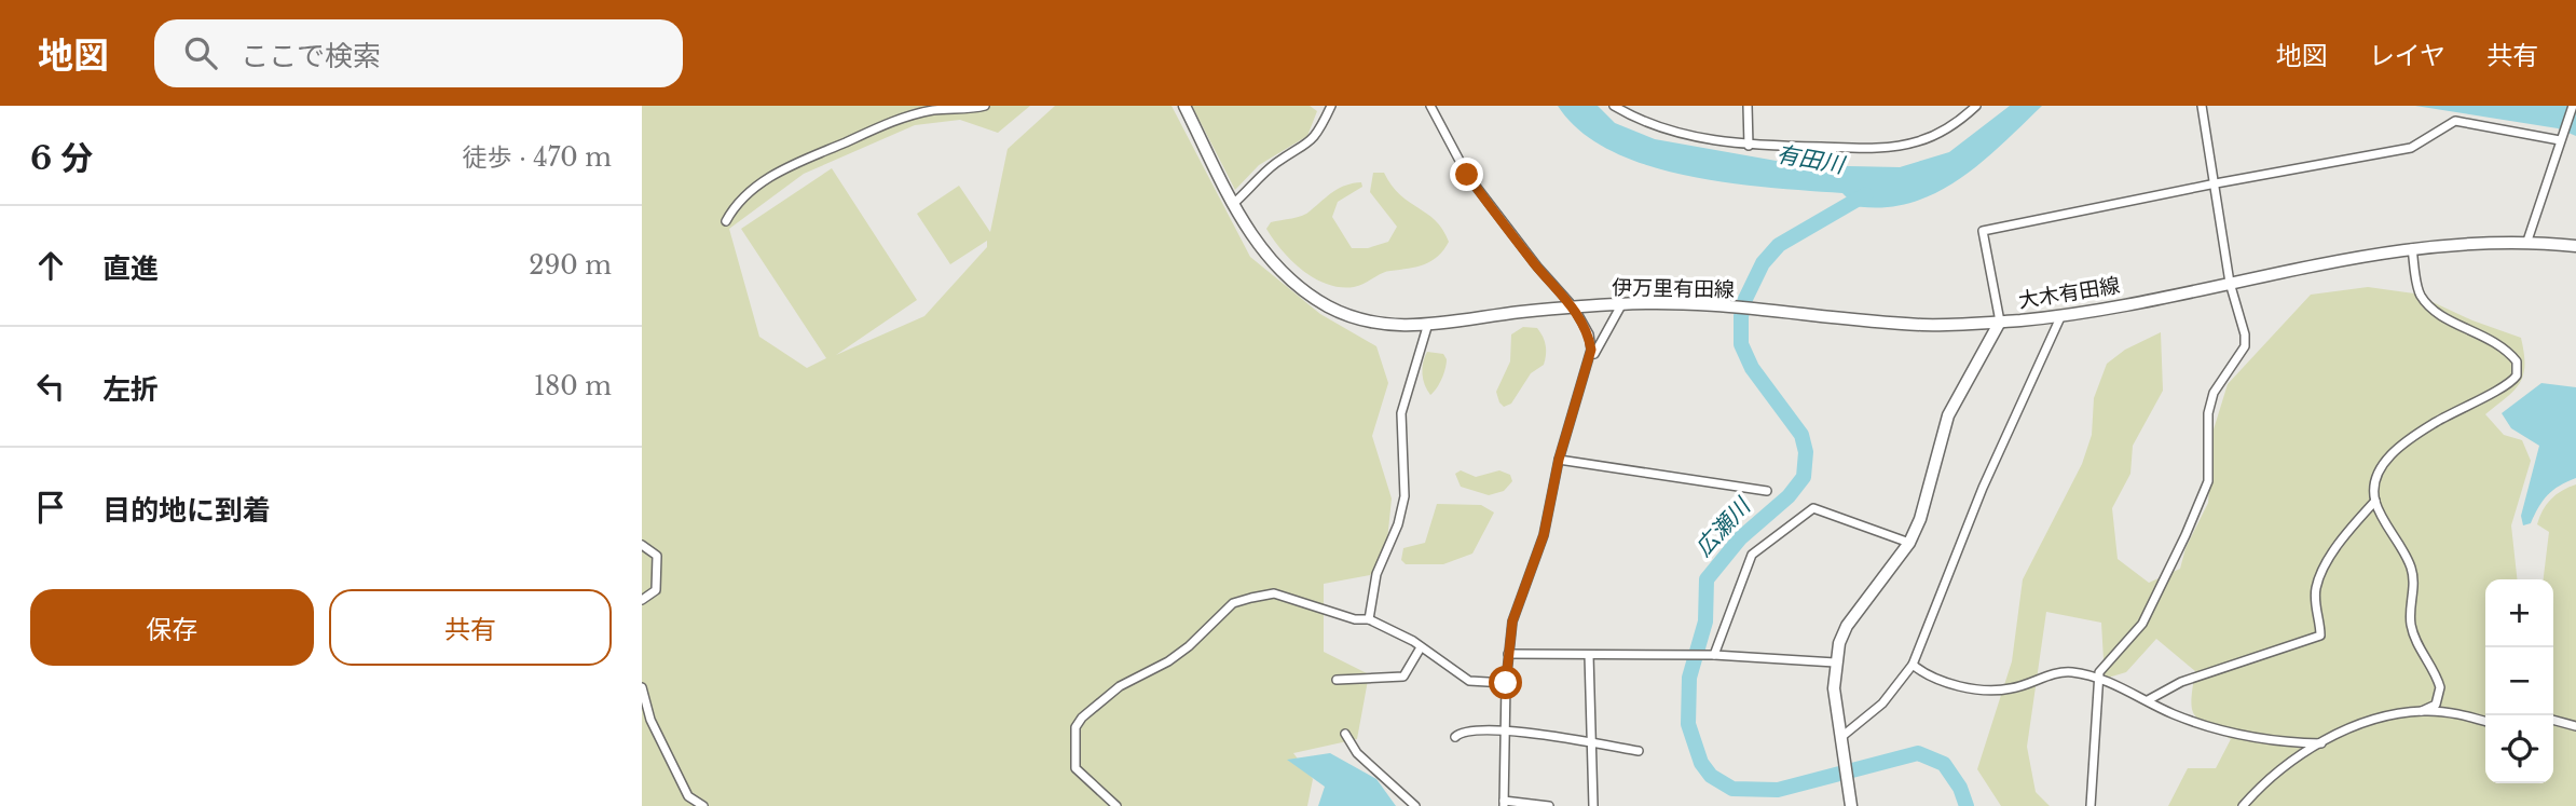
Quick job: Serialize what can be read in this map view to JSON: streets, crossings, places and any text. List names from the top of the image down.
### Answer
{
  "streets": {
    "main road": ["伊万里有田線", "大木有田線"]
  },
  "crossings": [
    ["伊万里有田線", "大木有田線"]
  ],
  "water": ["有田川", "広瀬川"],
  "page": {
    "header": "地図",
    "search": "ここで検索",
    "nav": ["地図", "レイヤ", "共有"],
    "heading": ["6 分", "徒歩 · 470 m"],
    "list": [
      ["直進", "290 m"],
      ["左折", "180 m"],
      "目的地に到着"
    ],
    "buttons": ["保存", "共有"],
    "map_buttons": ["+", "−"]
  }
}
